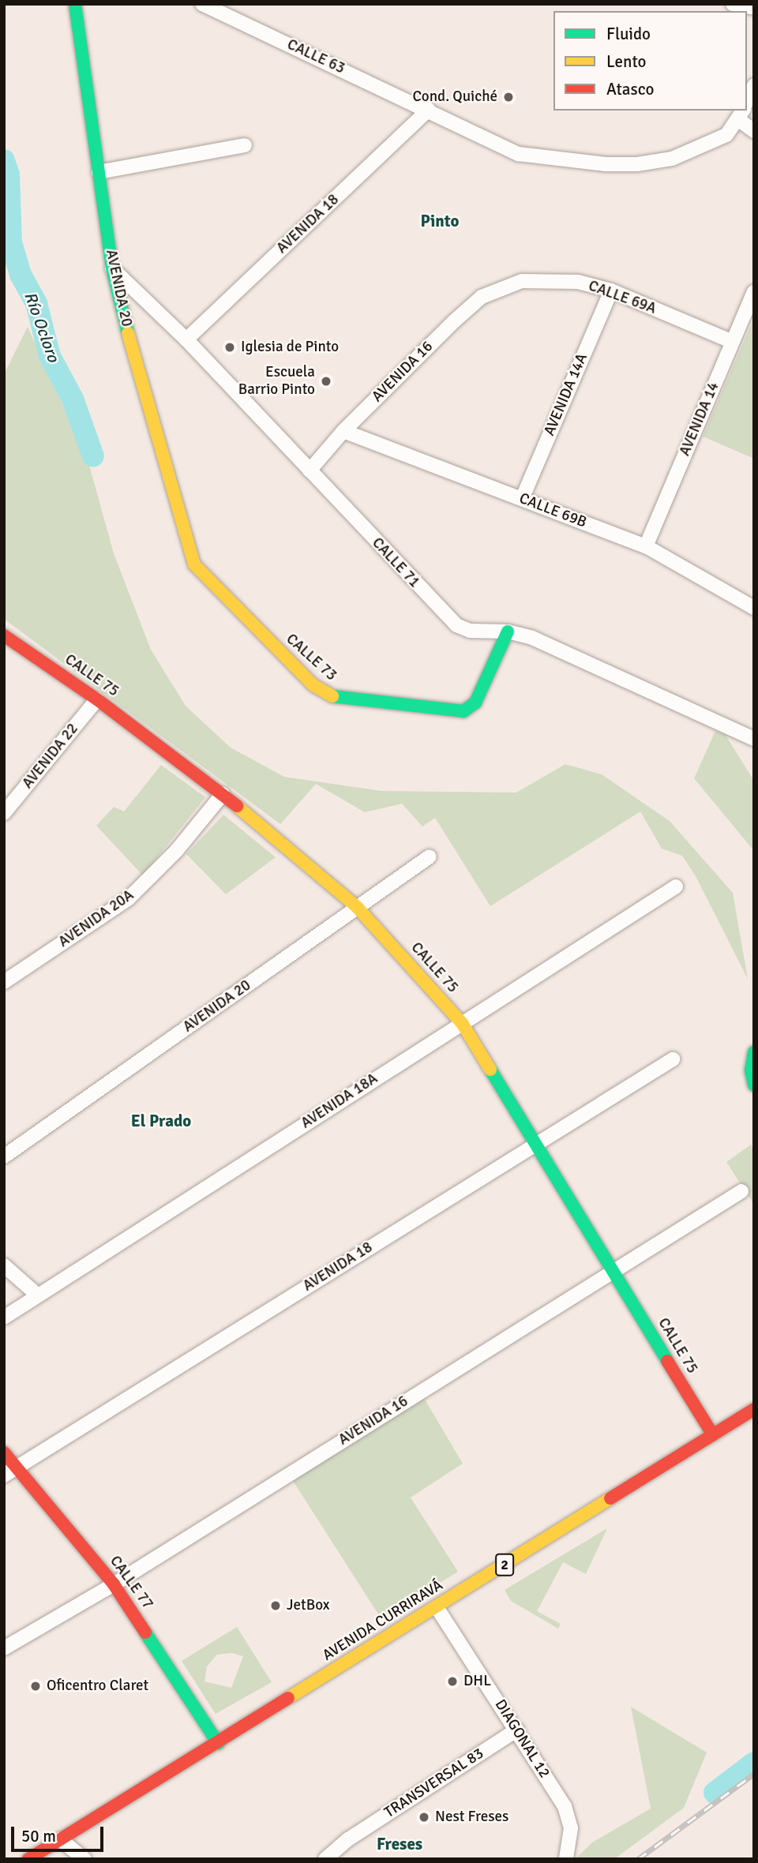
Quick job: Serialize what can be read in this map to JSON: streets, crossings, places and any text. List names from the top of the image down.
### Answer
{
  "streets": {
    "main road": [
      "AVENIDA 20",
      "CALLE 73",
      "CALLE 75",
      "2",
      "CALLE 77",
      "AVENIDA CURRIRAVÁ"
    ],
    "street": [
      "CALLE 63",
      "AVENIDA 18",
      "CALLE 69A",
      "AVENIDA 16",
      "AVENIDA 14A",
      "AVENIDA 14",
      "CALLE 69B",
      "CALLE 71",
      "AVENIDA 22",
      "AVENIDA 20A",
      "AVENIDA 18A",
      "DIAGONAL 12",
      "TRANSVERSAL 83"
    ]
  },
  "crossings": [
    ["CALLE 63", "AVENIDA 18"],
    ["AVENIDA 18", "CALLE 71"],
    ["AVENIDA 18", "CALLE 75"],
    ["AVENIDA 18", "CALLE 77"],
    ["AVENIDA 20", "CALLE 71"],
    ["AVENIDA 20", "CALLE 73"],
    ["AVENIDA 20", "CALLE 75"],
    ["CALLE 69A", "AVENIDA 16"],
    ["CALLE 69A", "AVENIDA 14A"],
    ["CALLE 69A", "AVENIDA 14"],
    ["AVENIDA 16", "CALLE 69B"],
    ["AVENIDA 16", "CALLE 71"],
    ["AVENIDA 16", "CALLE 75"],
    ["AVENIDA 16", "CALLE 77"],
    ["AVENIDA 14A", "CALLE 69B"],
    ["AVENIDA 14", "CALLE 69B"],
    ["CALLE 71", "CALLE 73"],
    ["CALLE 75", "AVENIDA 22"],
    ["CALLE 75", "AVENIDA 20A"],
    ["CALLE 75", "AVENIDA 18A"],
    ["CALLE 75", "AVENIDA CURRIRAVÁ"],
    ["CALLE 77", "AVENIDA CURRIRAVÁ"],
    ["AVENIDA CURRIRAVÁ", "DIAGONAL 12"],
    ["DIAGONAL 12", "TRANSVERSAL 83"]
  ],
  "districts": ["Pinto", "El Prado", "Freses"],
  "water": ["Río Ocloro"],
  "places": [
    "Cond. Quiché",
    "Iglesia de Pinto",
    "Escuela Barrio Pinto",
    "JetBox",
    "DHL",
    "Oficentro Claret",
    "Nest Freses"
  ],
  "legend": ["Fluido", "Lento", "Atasco"],
  "scale_bar": "50 m"
}
